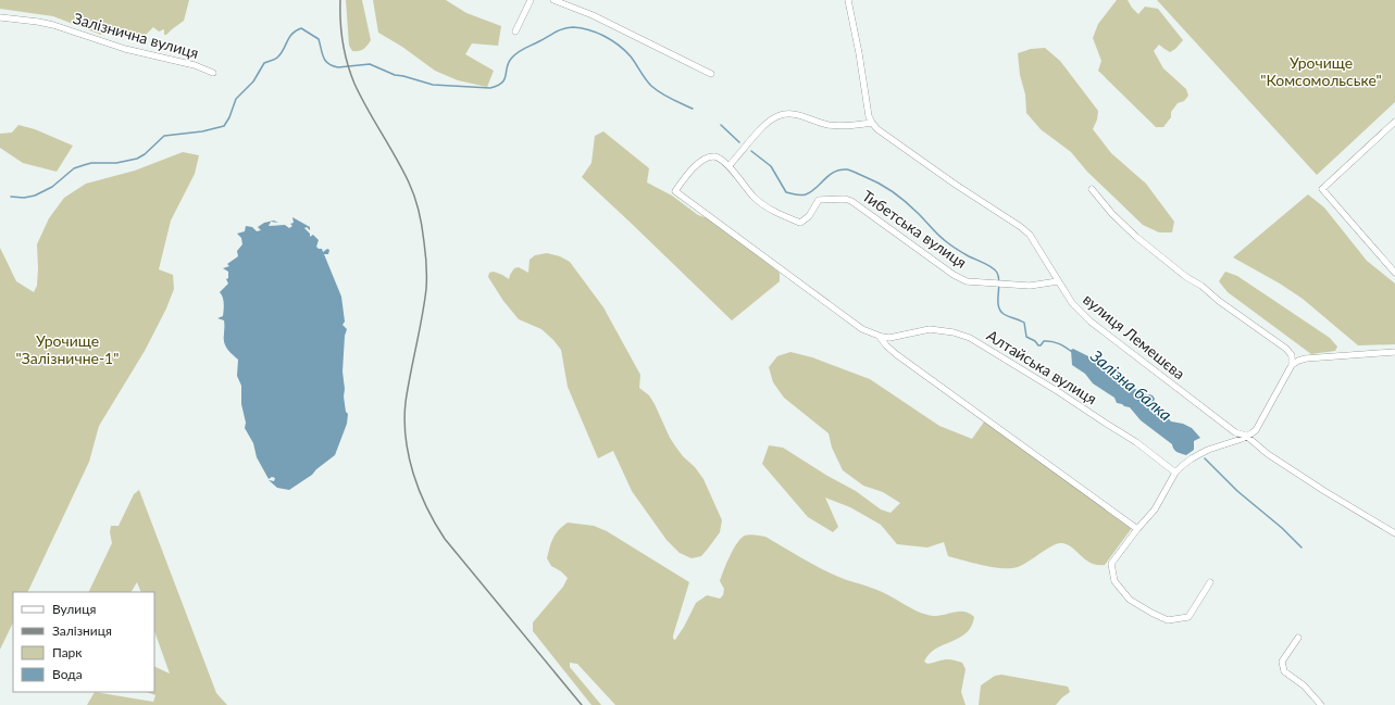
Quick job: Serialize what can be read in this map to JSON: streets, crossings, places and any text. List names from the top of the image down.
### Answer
{
  "streets": {
    "street": [
      "Залізнична вулиця",
      "Тибетська вулиця",
      "вулиця Лемешєва",
      "Алтайська вулиця"
    ]
  },
  "crossings": [
    ["Тибетська вулиця", "вулиця Лемешєва"],
    ["Тибетська вулиця", "Алтайська вулиця"]
  ],
  "water": ["Залізна балка"],
  "parks": ["Урочище \"Комсомольське\"", "Урочище \"Залізничне-1\""],
  "legend": [
    "Вулиця",
    "Залізниця",
    "Парк",
    "Вода"
  ]
}
